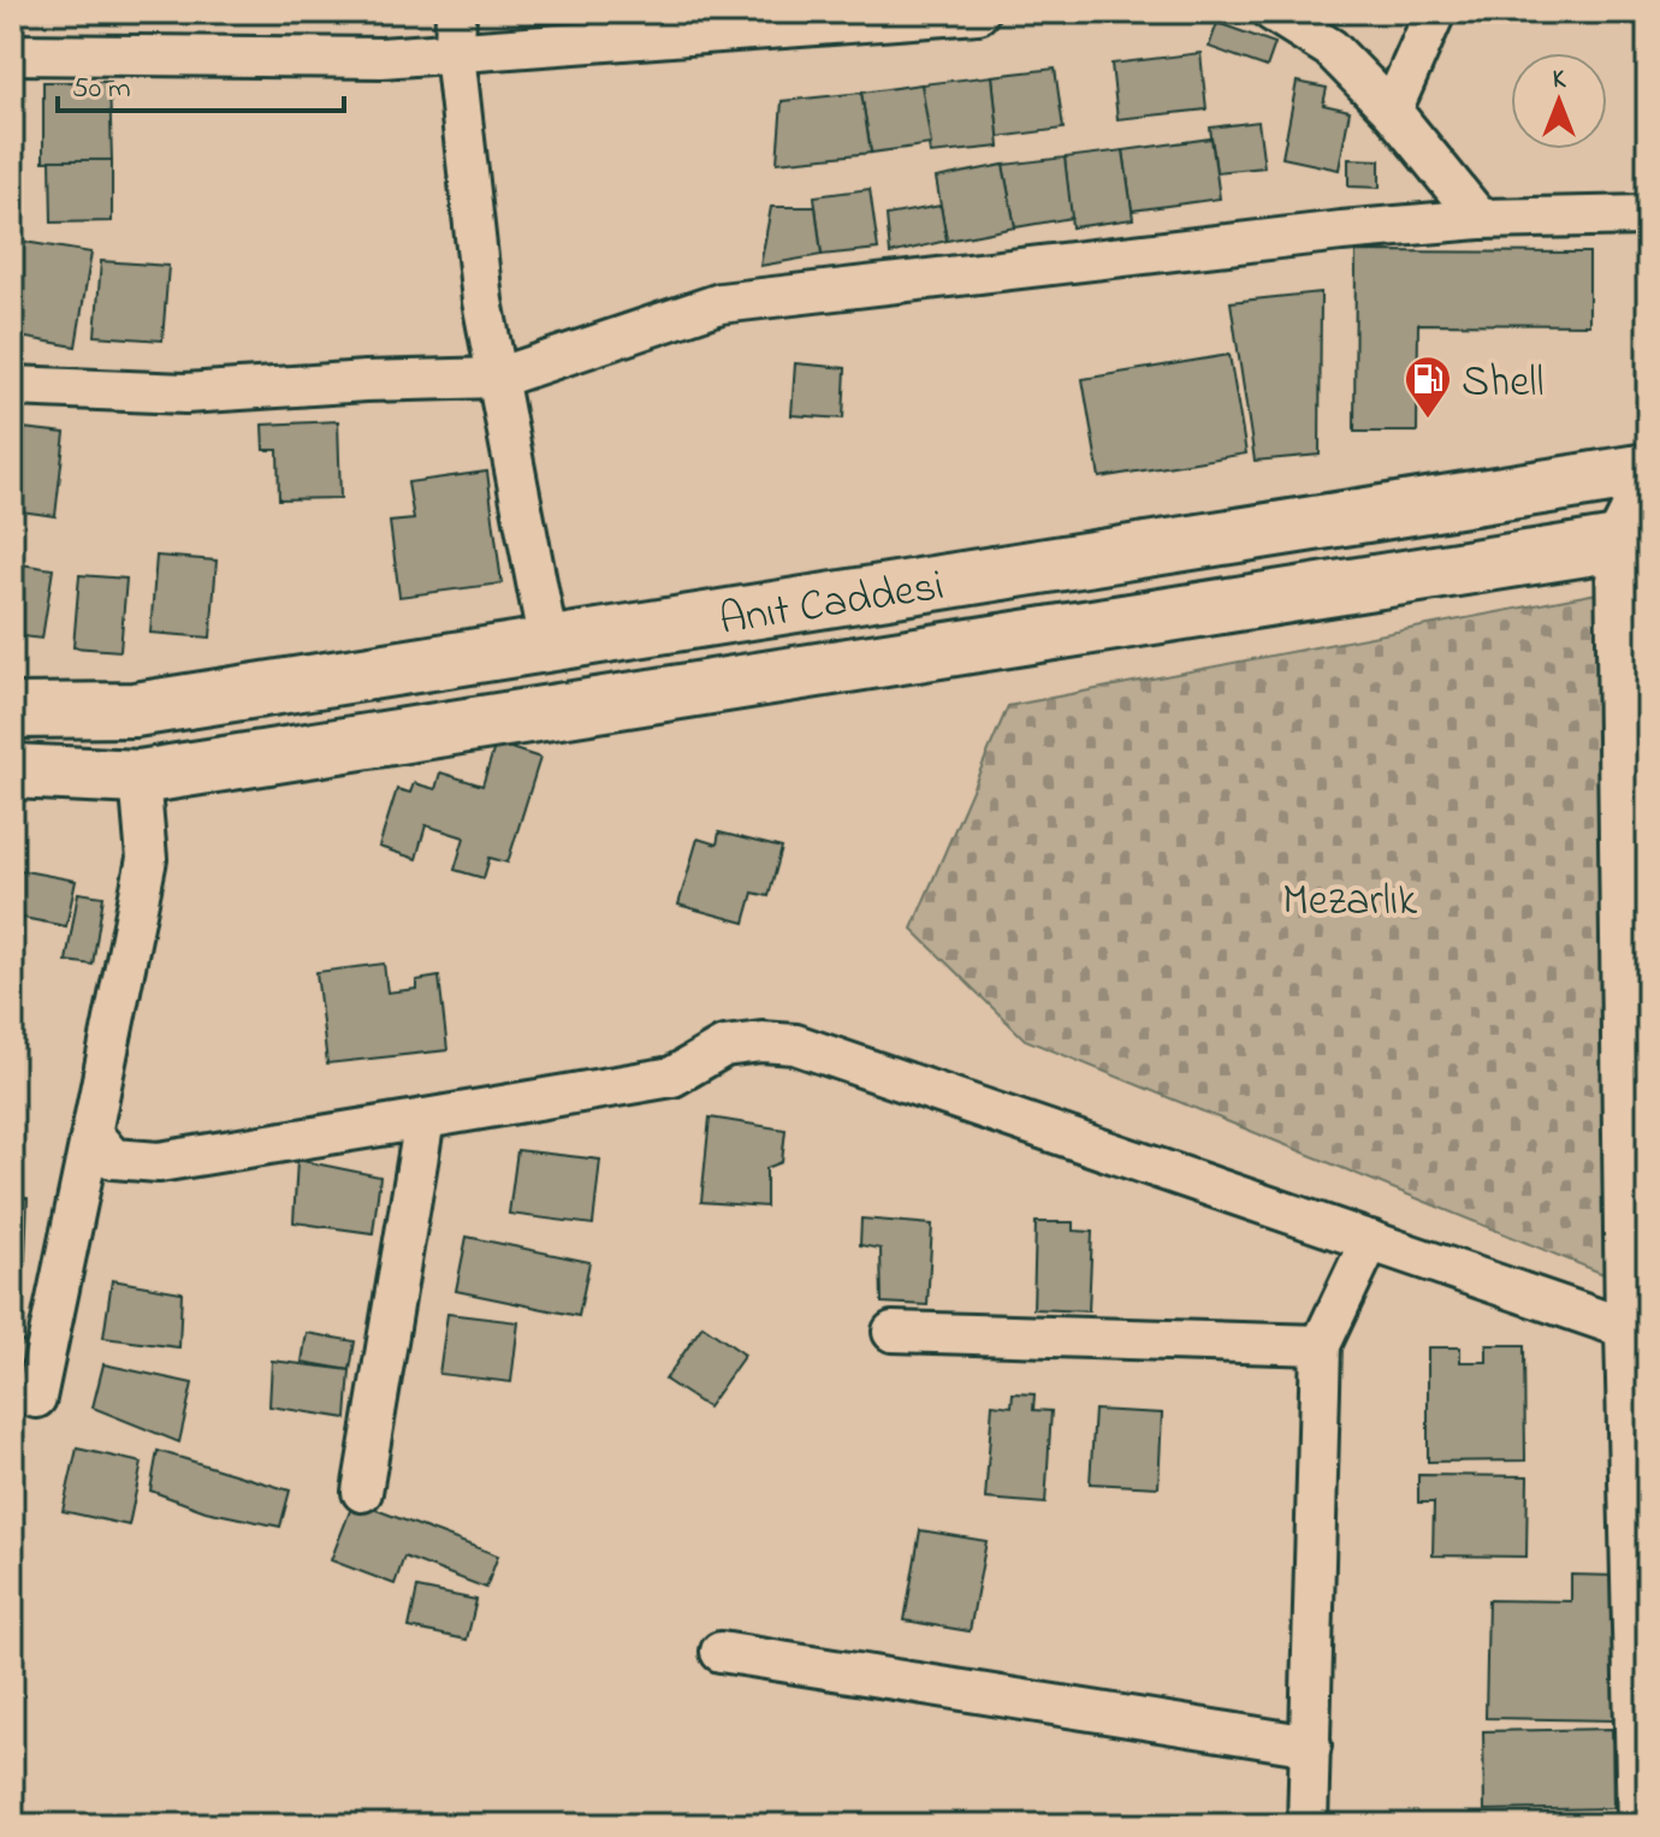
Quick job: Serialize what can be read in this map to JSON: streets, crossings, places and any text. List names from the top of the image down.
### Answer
{
  "streets": {
    "main road": ["Anıt Caddesi"]
  },
  "parks": ["Mezarlık"],
  "places": {
    "fuel station": ["Shell"]
  },
  "scale_bar": "50 m",
  "north": "top"
}
